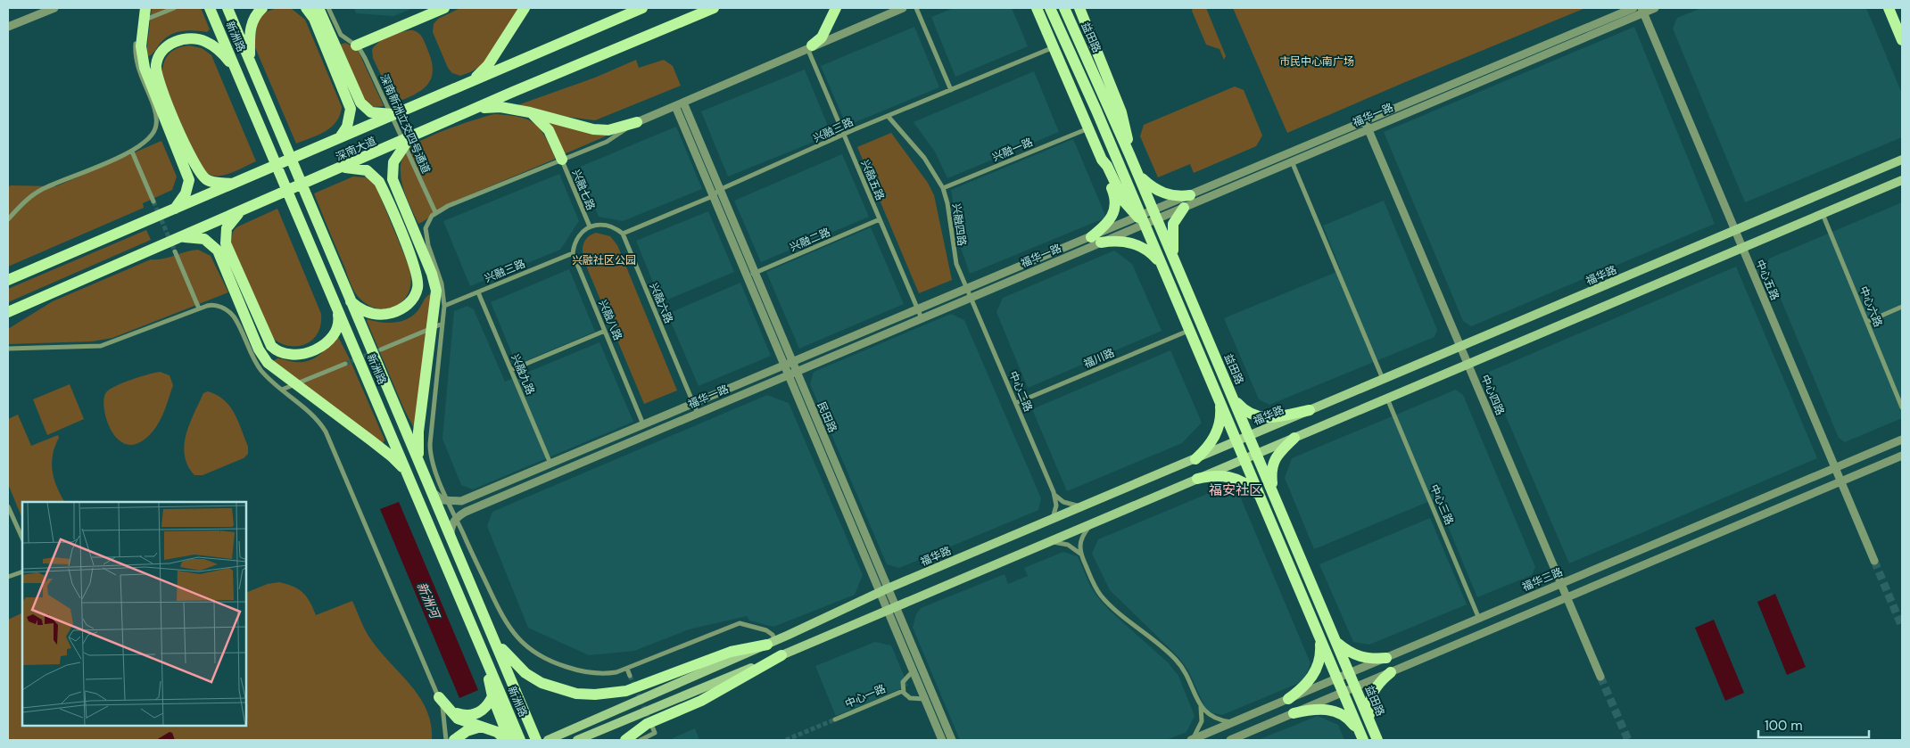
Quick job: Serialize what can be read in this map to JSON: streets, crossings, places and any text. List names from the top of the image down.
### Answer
{
  "streets": {
    "main road": [
      "新洲路",
      "益田路",
      "深南大道",
      "福华路"
    ],
    "street": [
      "福华一路",
      "深南新洲立交四号通道",
      "兴融三路",
      "兴融一路",
      "兴融五路",
      "兴融七路",
      "兴融四路",
      "兴融二路",
      "中心五路",
      "兴融六路",
      "中心六路",
      "兴融八路",
      "福川路",
      "兴融九路",
      "中心二路",
      "中心四路",
      "民田路",
      "中心三路",
      "福华三路",
      "中心一路"
    ]
  },
  "crossings": [
    ["益田路", "福华一路"],
    ["益田路", "福华路"],
    ["益田路", "福华三路"],
    ["福华一路", "兴融五路"],
    ["福华一路", "兴融四路"],
    ["福华一路", "中心五路"],
    ["福华一路", "兴融六路"],
    ["福华一路", "兴融八路"],
    ["福华一路", "兴融九路"],
    ["福华一路", "中心二路"],
    ["福华一路", "中心四路"],
    ["福华一路", "民田路"],
    ["兴融三路", "兴融五路"],
    ["兴融三路", "兴融四路"],
    ["兴融三路", "兴融六路"],
    ["兴融三路", "兴融八路"],
    ["兴融三路", "兴融九路"],
    ["兴融三路", "民田路"],
    ["兴融一路", "兴融四路"],
    ["兴融五路", "兴融二路"],
    ["兴融四路", "中心二路"],
    ["兴融二路", "民田路"],
    ["福华路", "中心五路"],
    ["福华路", "中心二路"],
    ["福华路", "中心四路"],
    ["福华路", "民田路"],
    ["中心五路", "福华三路"],
    ["福川路", "中心二路"],
    ["中心四路", "福华三路"],
    ["中心三路", "福华三路"]
  ],
  "districts": ["福安社区"],
  "water": ["新洲河"],
  "parks": ["市民中心南广场", "兴融社区公园"],
  "scale_bar": "100 m"
}
